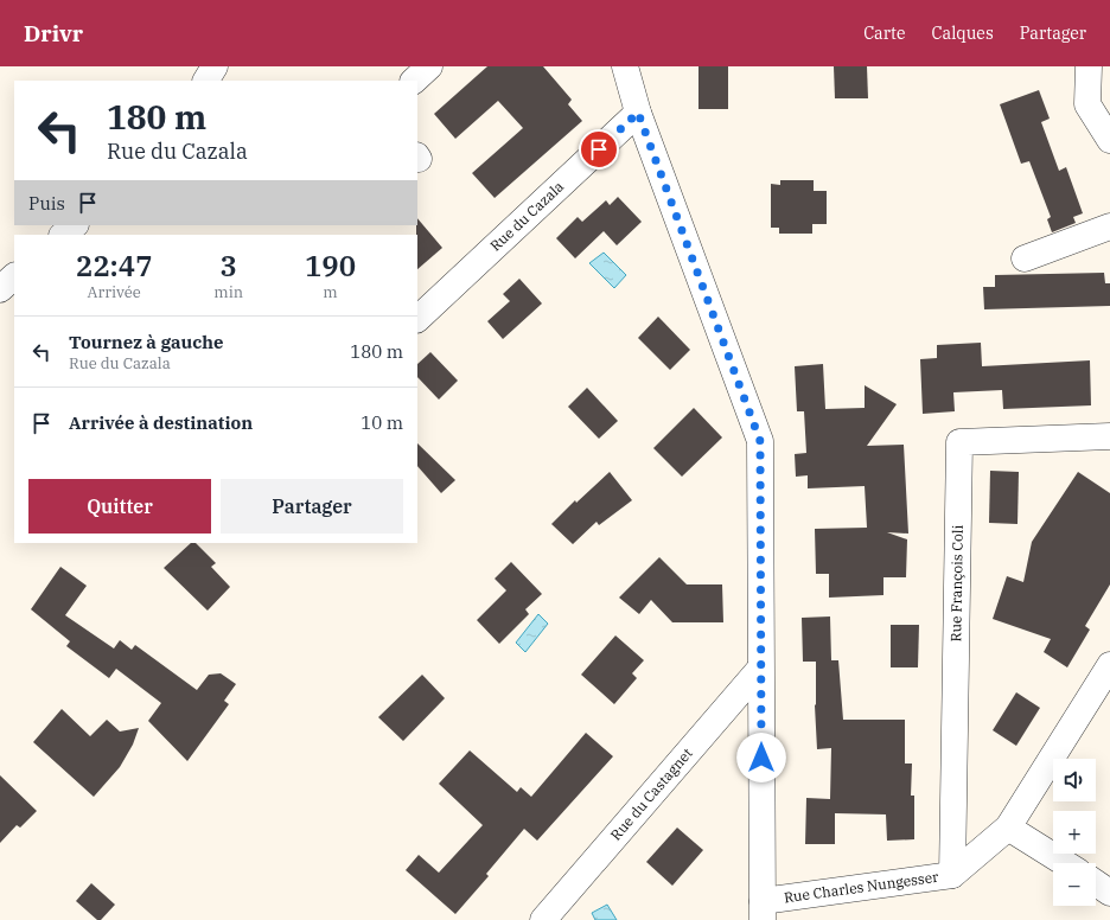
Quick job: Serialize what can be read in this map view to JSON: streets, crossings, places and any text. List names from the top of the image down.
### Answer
{
  "streets": {
    "street": [
      "Rue du Cazala",
      "Rue François Coli",
      "Rue du Castagnet",
      "Rue Charles Nungesser"
    ]
  },
  "crossings": [
    ["Rue François Coli", "Rue Charles Nungesser"]
  ],
  "page": {
    "header": "Drivr",
    "nav": ["Carte", "Calques", "Partager"],
    "turn": ["180 m", "Rue du Cazala"],
    "then": "Puis",
    "eta": [
      "22:47",
      "Arrivée",
      "3",
      "min",
      "190",
      "m"
    ],
    "list": [
      {
        "name": "Tournez à gauche",
        "note": "Rue du Cazala",
        "value": "180 m"
      },
      {
        "name": "Arrivée à destination",
        "value": "10 m"
      }
    ],
    "buttons": ["Quitter", "Partager"],
    "map_buttons": ["+", "−"]
  }
}
